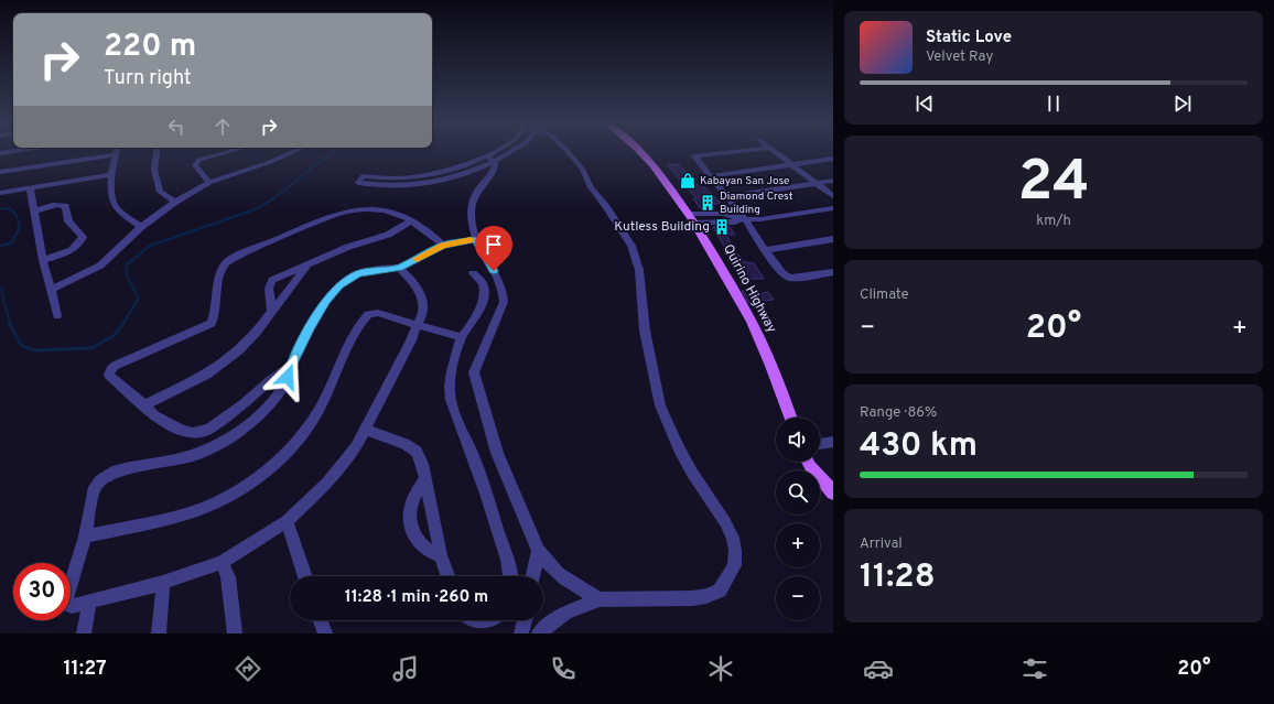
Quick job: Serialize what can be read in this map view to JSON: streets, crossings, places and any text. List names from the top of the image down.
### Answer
{
  "streets": {
    "main road": ["Quirino Highway"]
  },
  "places": {
    "shop": ["Kabayan San Jose"],
    "building": ["Diamond Crest Building", "Kutless Building"]
  },
  "page": {
    "turn": ["220 m", "Turn right"],
    "song": ["Static Love", "Velvet Ray"],
    "tile": [
      ["24", "km/h"],
      "Climate",
      ["Range · 86%", "430 km"],
      ["Arrival", "11:28"]
    ],
    "heat": ["−", "20°", "+"],
    "map_buttons": ["+", "−"],
    "limit": "30",
    "trip": "11:28 · 1 min · 260 m",
    "tabs": ["11:27", "20°"]
  }
}
